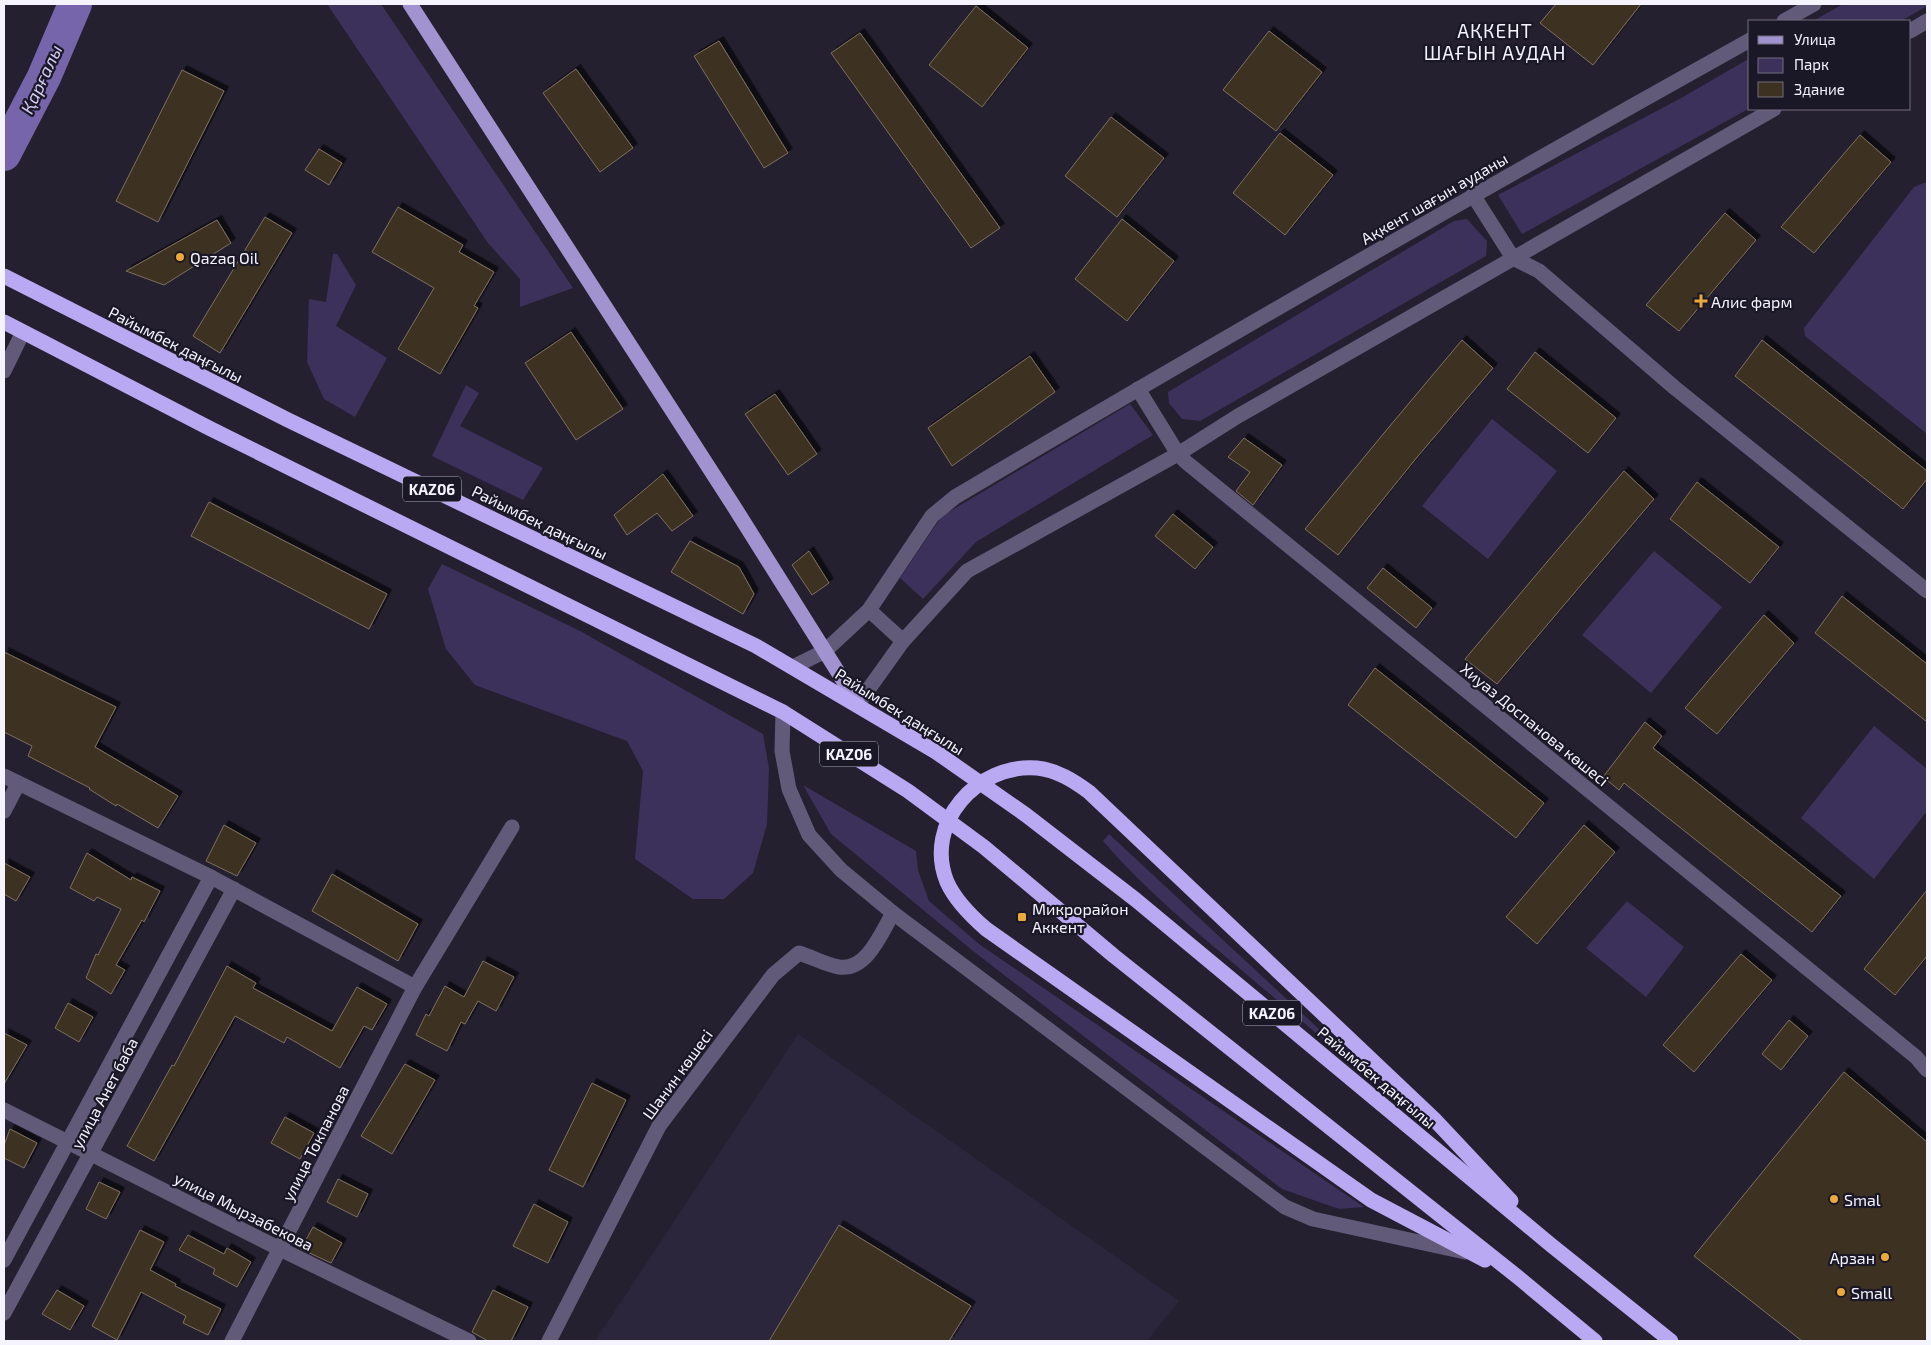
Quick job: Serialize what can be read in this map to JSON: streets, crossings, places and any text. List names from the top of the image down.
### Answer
{
  "streets": {
    "highway": ["Райымбек даңғылы", "KАZ06"],
    "street": [
      "Ақкент шағын ауданы",
      "Хиуаз Доспанова көшесі",
      "Шанин көшесі",
      "улица Анет баба",
      "улица Токпанова",
      "улица Мырзабекова"
    ]
  },
  "crossings": [
    ["Ақкент шағын ауданы", "Райымбек даңғылы"],
    ["Ақкент шағын ауданы", "Хиуаз Доспанова көшесі"],
    ["улица Анет баба", "улица Мырзабекова"],
    ["улица Токпанова", "улица Мырзабекова"]
  ],
  "districts": ["АҚКЕНТ ШАҒЫН АУДАН"],
  "water": ["Қарғалы"],
  "places": {
    "other": [
      "Qazaq Oil",
      "Smal",
      "Арзан",
      "Small"
    ],
    "health": ["Алис фарм"],
    "transit": ["Микрорайон Аккент"]
  },
  "legend": ["Улица", "Парк", "Здание"]
}
